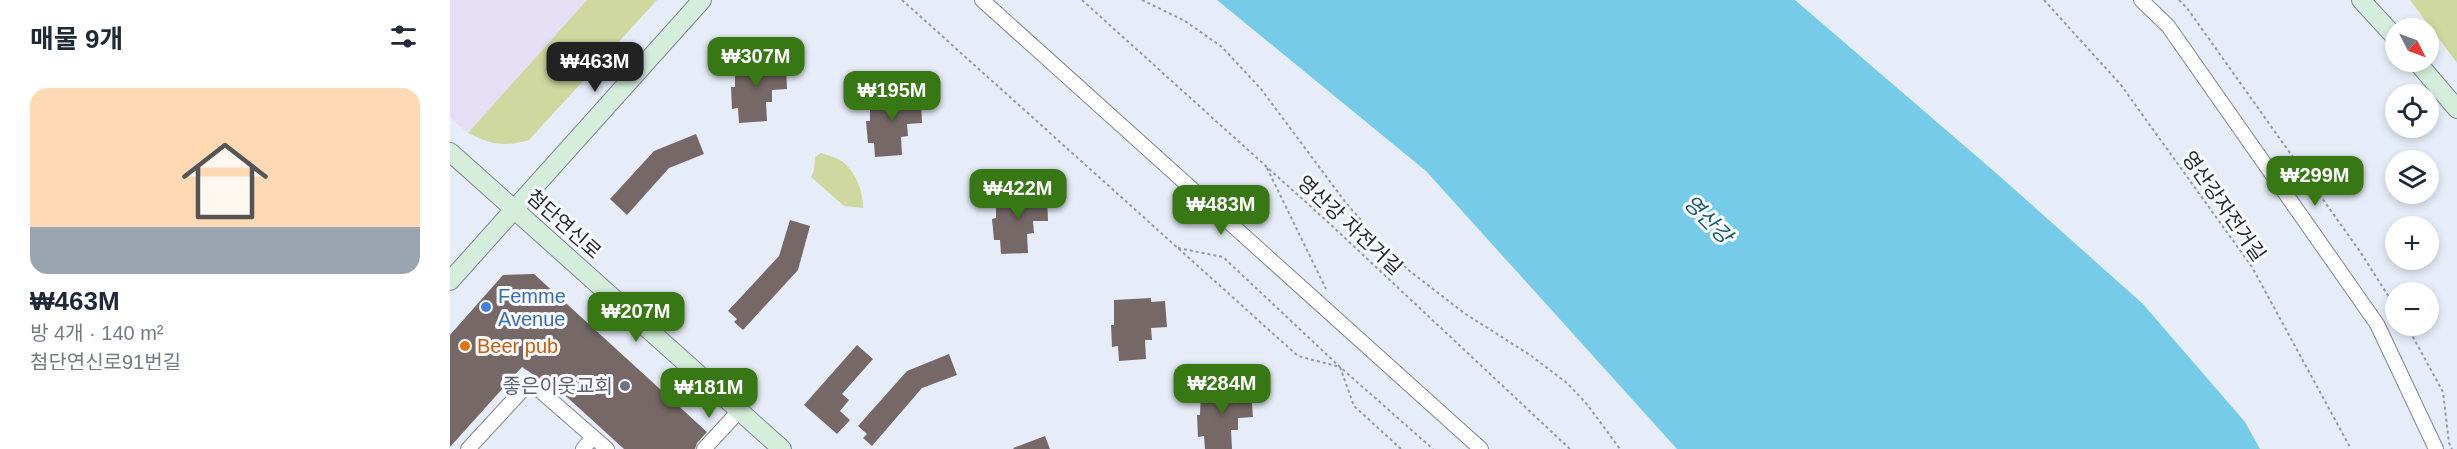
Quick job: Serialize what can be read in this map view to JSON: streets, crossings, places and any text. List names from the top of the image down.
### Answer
{
  "streets": {
    "street": ["첨단연신로"],
    "path": ["영산강자전거길", "영산강 자전거길"]
  },
  "water": ["영산강"],
  "places": ["Femme Avenue", "Beer pub", "좋은이웃교회"],
  "north": "bottom right",
  "page": {
    "heading": "매물 9개",
    "map_buttons": ["+", "−"],
    "price": [
      "₩307M",
      "₩463M",
      "₩195M",
      "₩299M",
      "₩422M",
      "₩483M",
      "₩207M",
      "₩284M",
      "₩181M"
    ],
    "list": [
      {
        "name": "₩463M",
        "note": "방 4개 · 140 m² · 첨단연신로91번길"
      }
    ]
  }
}
